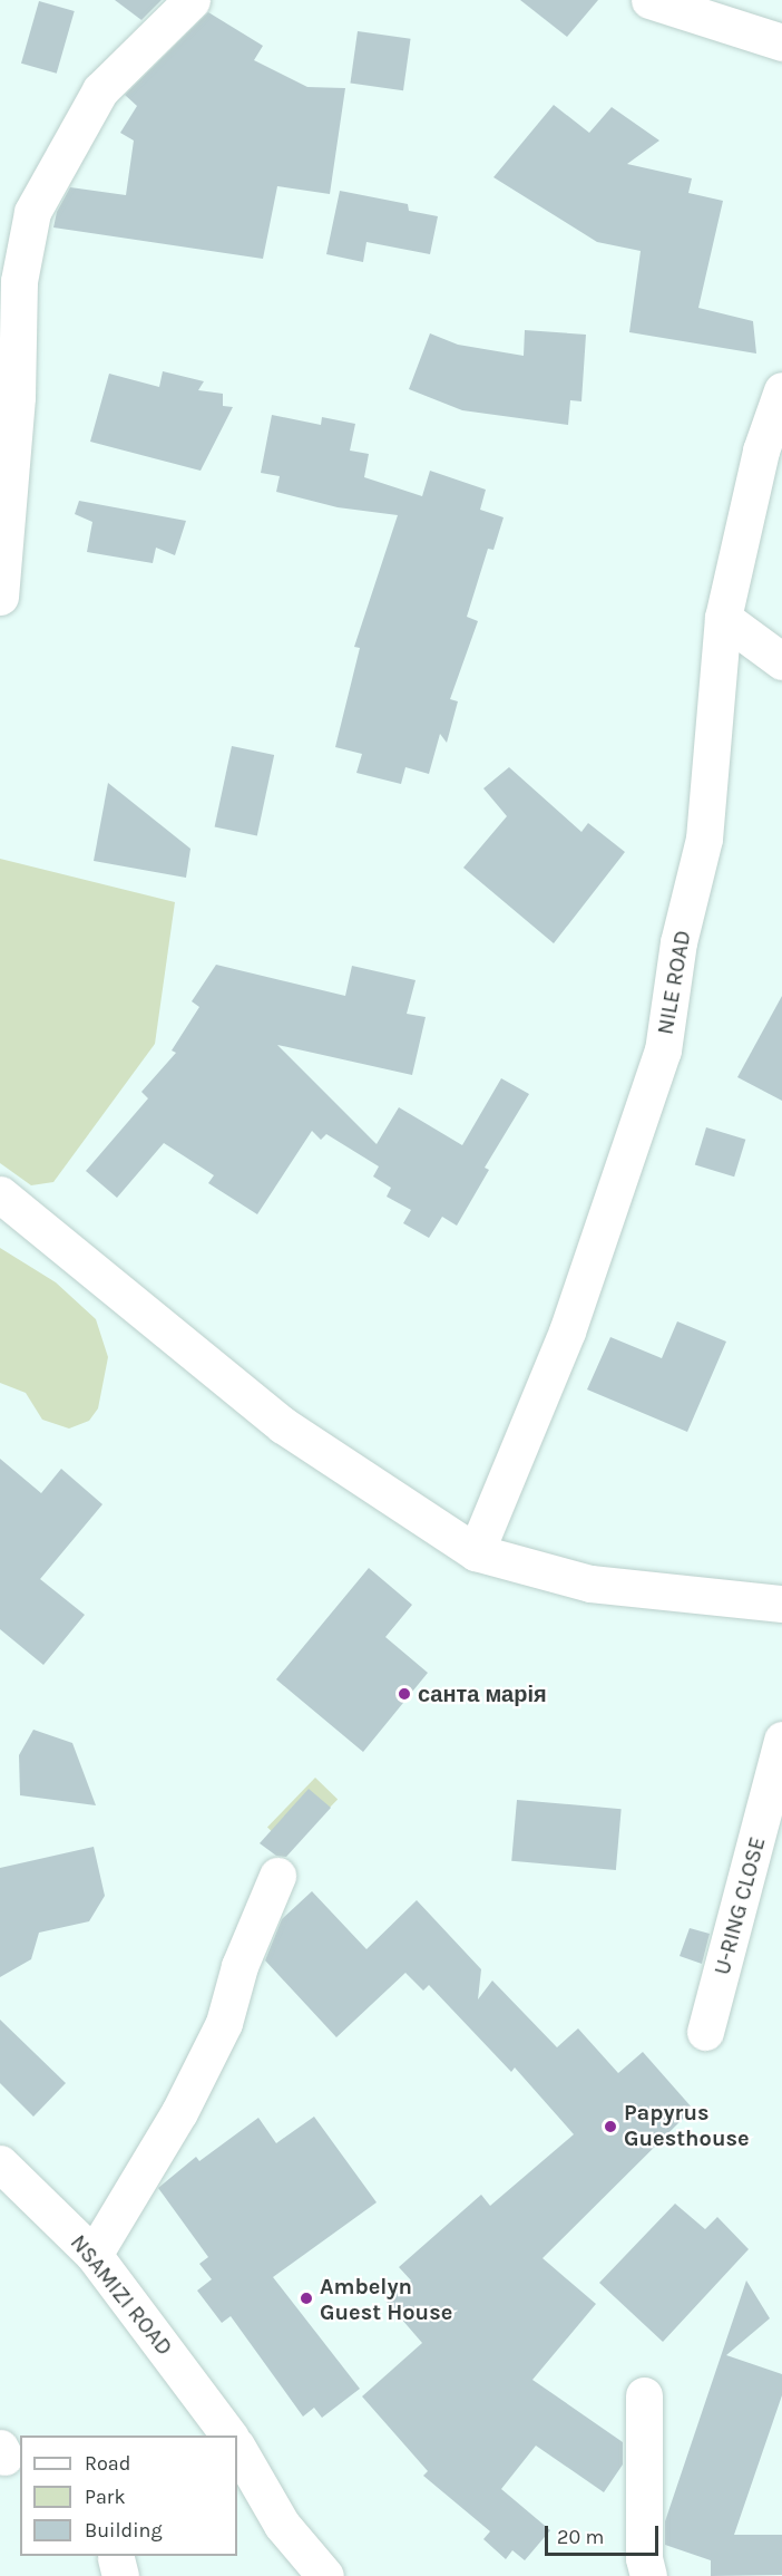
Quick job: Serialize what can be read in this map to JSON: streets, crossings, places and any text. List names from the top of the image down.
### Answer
{
  "streets": {
    "street": ["NILE ROAD", "U-RING CLOSE", "NSAMIZI ROAD"]
  },
  "places": ["санта марія", "Papyrus Guesthouse", "Ambelyn Guest House"],
  "legend": ["Road", "Park", "Building"],
  "scale_bar": "20 m"
}
